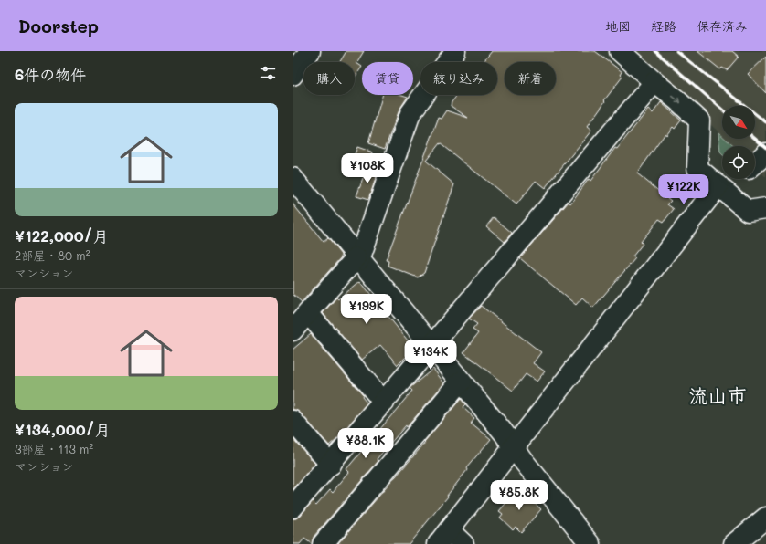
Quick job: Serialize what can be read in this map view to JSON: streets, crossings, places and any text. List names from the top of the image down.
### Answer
{
  "districts": ["流山市"],
  "north": "bottom right",
  "page": {
    "header": "Doorstep",
    "nav": ["地図", "経路", "保存済み"],
    "heading": "6件の物件",
    "chip": [
      "購入",
      "賃貸",
      "絞り込み",
      "新着"
    ],
    "list": [
      {
        "name": "¥122,000/月",
        "note": "2部屋 · 80 m² · マンション"
      },
      {
        "name": "¥134,000/月",
        "note": "3部屋 · 113 m² · マンション"
      }
    ],
    "price": [
      "¥108K",
      "¥122K",
      "¥199K",
      "¥134K",
      "¥88.1K",
      "¥85.8K"
    ]
  }
}
